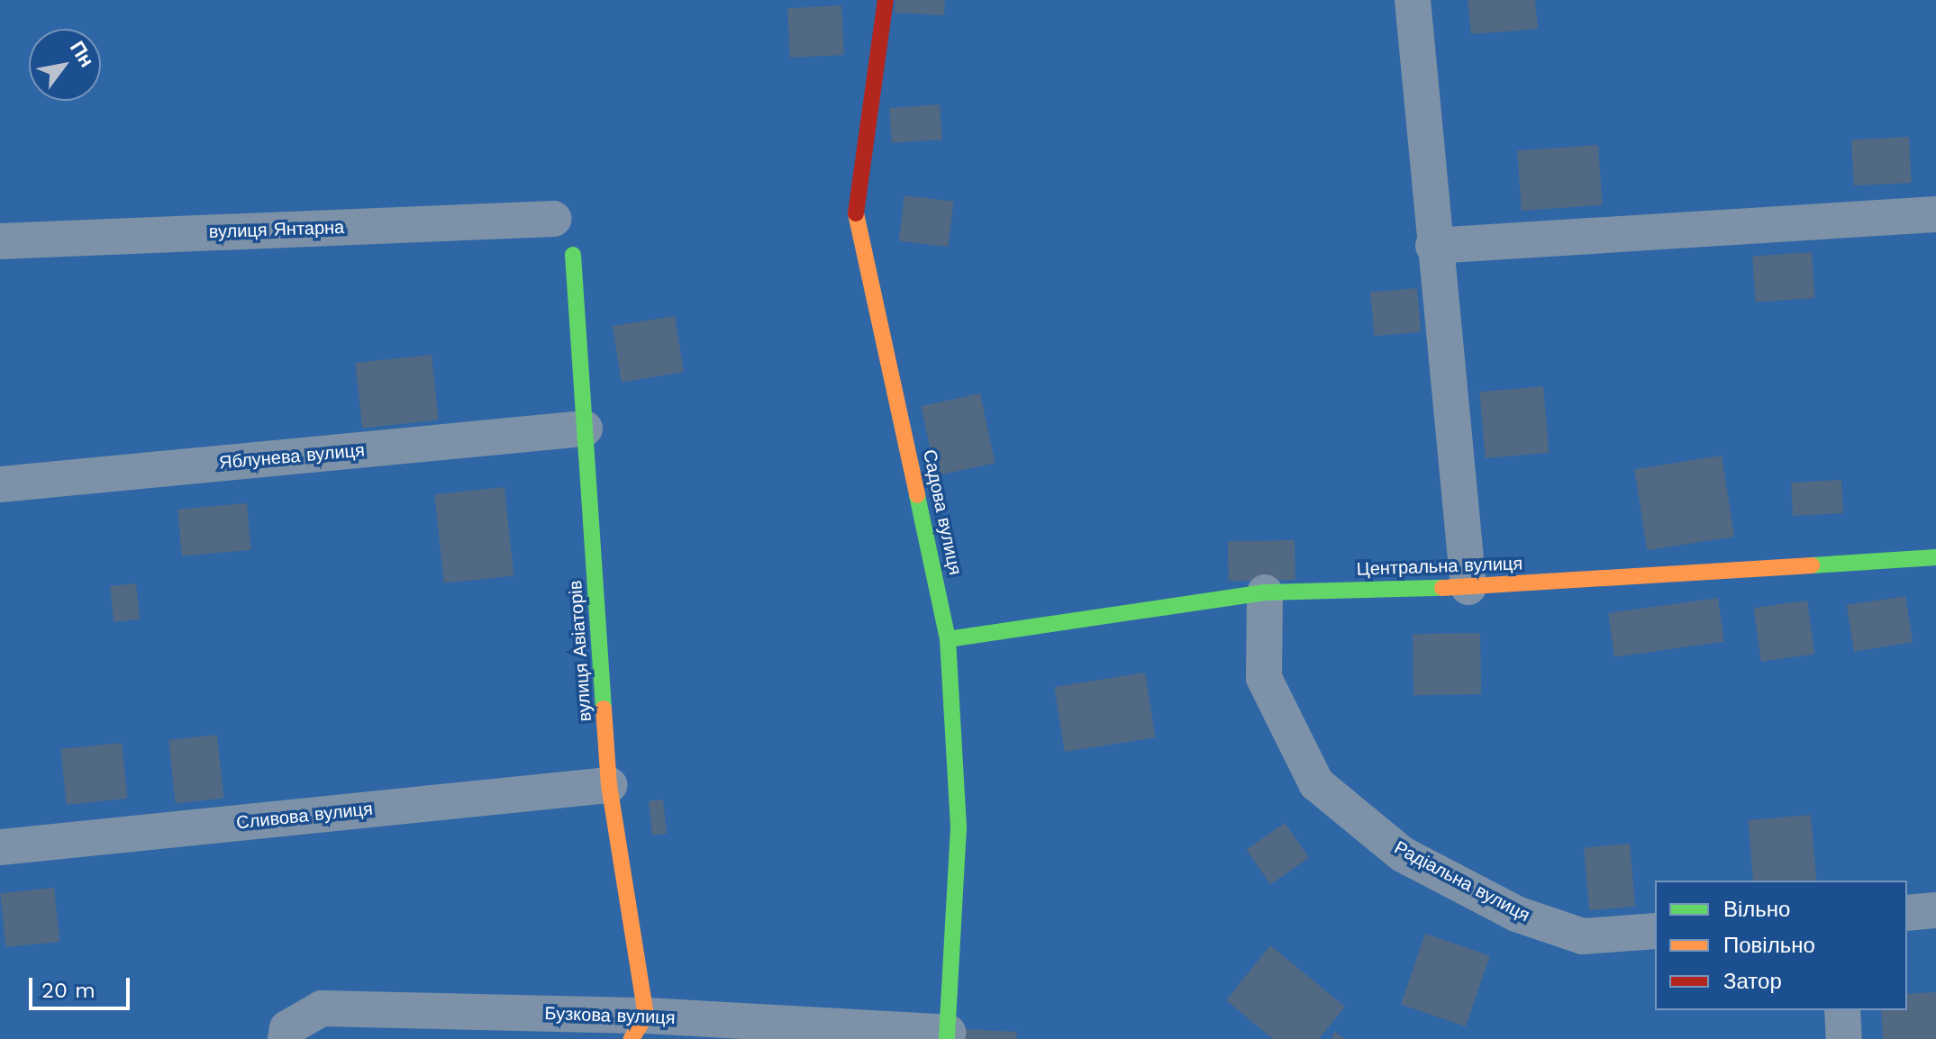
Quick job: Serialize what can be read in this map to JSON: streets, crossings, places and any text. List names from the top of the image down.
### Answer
{
  "streets": {
    "street": [
      "вулиця Янтарна",
      "Яблунева вулиця",
      "Садова вулиця",
      "Центральна вулиця",
      "вулиця Авіаторів",
      "Сливова вулиця",
      "Радіальна вулиця",
      "Бузкова вулиця"
    ]
  },
  "crossings": [
    ["Яблунева вулиця", "вулиця Авіаторів"],
    ["Садова вулиця", "Центральна вулиця"],
    ["Садова вулиця", "Бузкова вулиця"],
    ["Центральна вулиця", "Радіальна вулиця"],
    ["вулиця Авіаторів", "Сливова вулиця"],
    ["вулиця Авіаторів", "Бузкова вулиця"]
  ],
  "legend": ["Вільно", "Повільно", "Затор"],
  "scale_bar": "20 m",
  "north": "top right"
}
